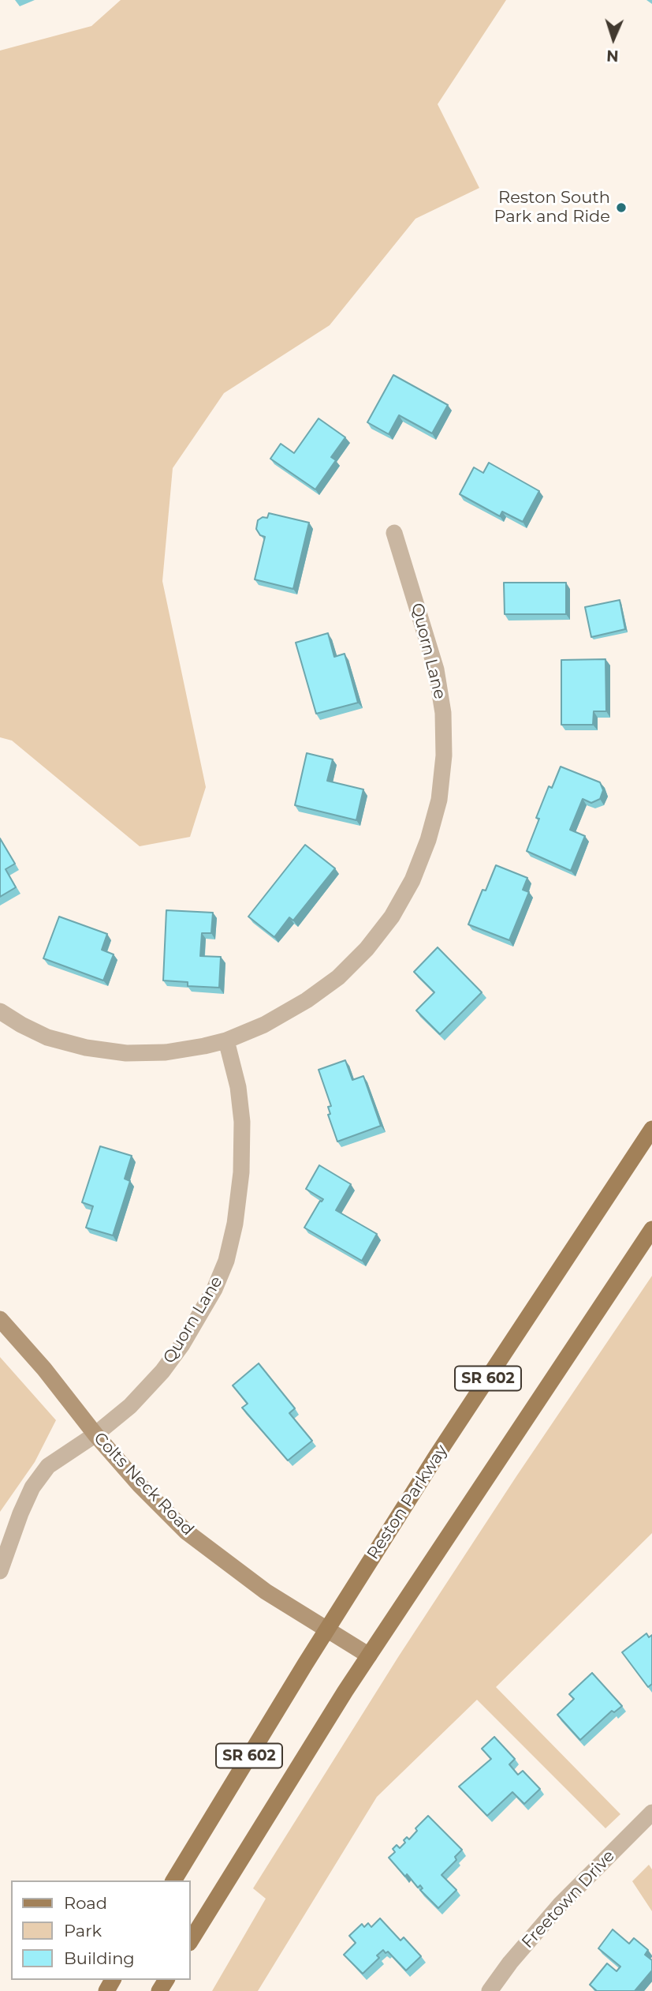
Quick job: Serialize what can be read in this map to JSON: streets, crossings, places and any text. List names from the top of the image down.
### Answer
{
  "streets": {
    "main road": ["SR 602", "Reston Parkway"],
    "street": ["Quorn Lane", "Colts Neck Road", "Freetown Drive"]
  },
  "crossings": [
    ["Quorn Lane", "Colts Neck Road"],
    ["SR 602", "Colts Neck Road"],
    ["Colts Neck Road", "Reston Parkway"]
  ],
  "places": ["Reston South Park and Ride"],
  "legend": ["Road", "Park", "Building"],
  "north": "bottom"
}
